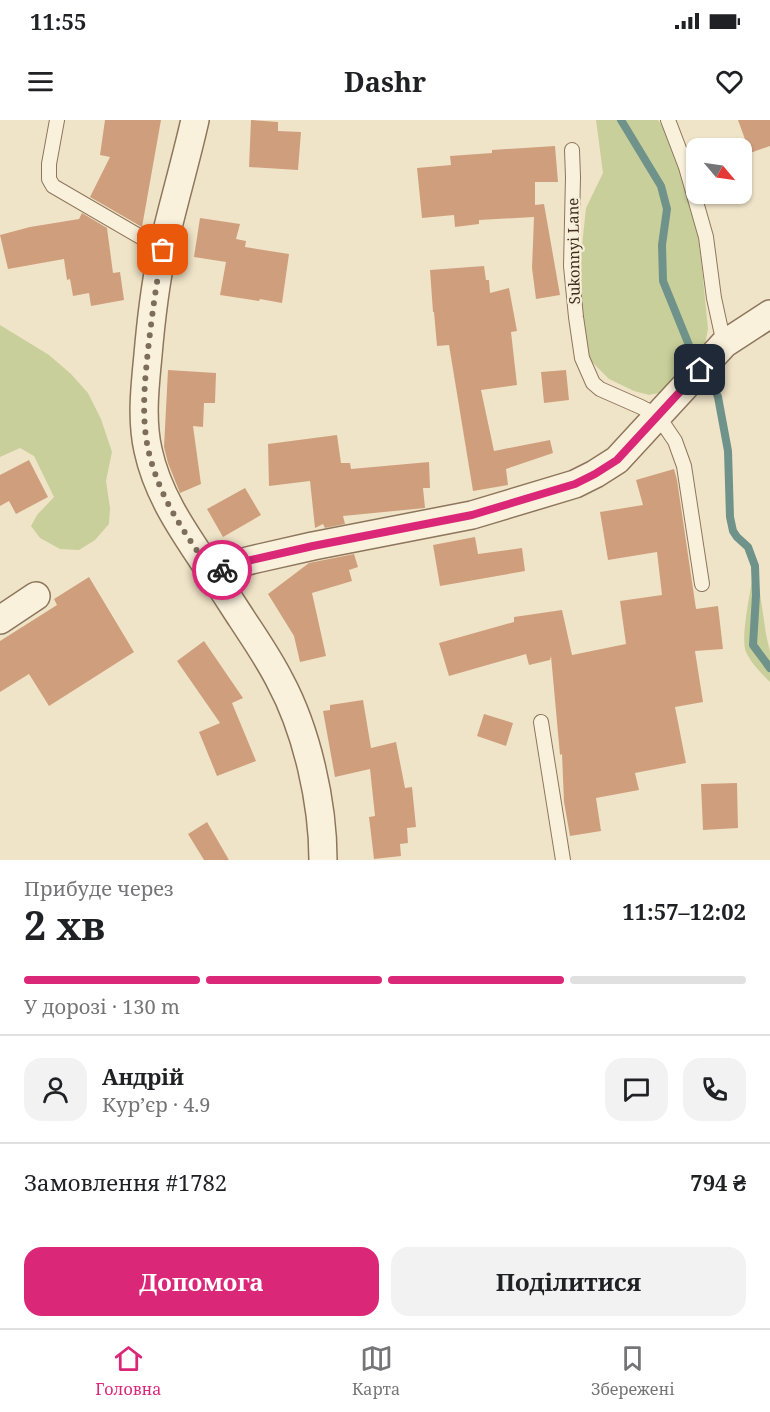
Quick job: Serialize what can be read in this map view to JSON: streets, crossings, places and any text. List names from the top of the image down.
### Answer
{
  "streets": {
    "lane": ["Sukonnyi Lane"]
  },
  "north": "bottom right",
  "page": {
    "status": "11:55",
    "header": "Dashr",
    "heading": ["2 хв", "Прибуде через", "11:57–12:02"],
    "panel": [
      "Андрій",
      "Кур’єр · 4.9",
      "Замовлення #1782",
      "794 ₴"
    ],
    "bar": "У дорозі · 130 m",
    "buttons": ["Допомога", "Поділитися"],
    "tabs": ["Головна", "Карта", "Збережені"]
  }
}
